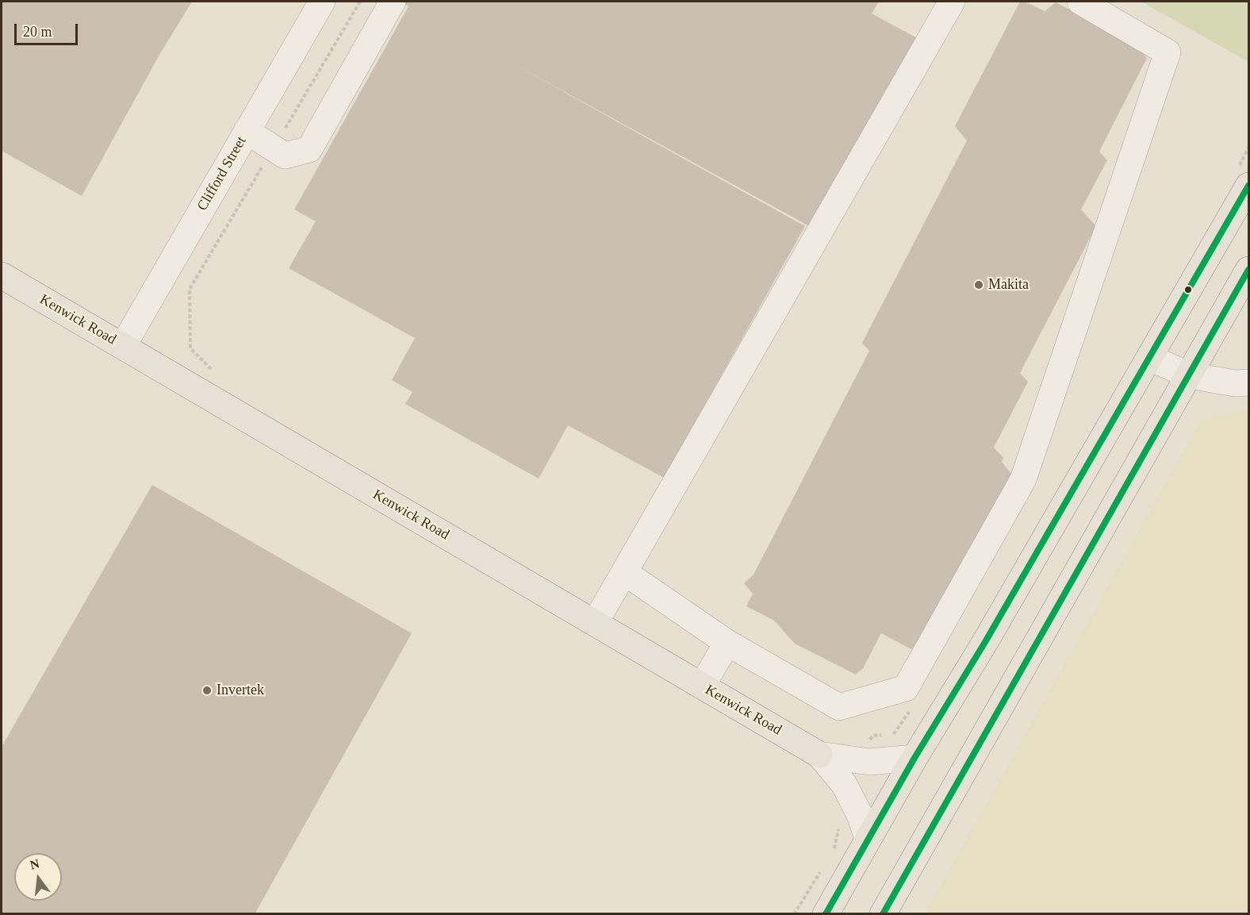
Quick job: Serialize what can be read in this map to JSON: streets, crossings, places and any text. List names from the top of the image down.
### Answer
{
  "streets": {
    "main road": ["Kenwick Road"],
    "street": ["Clifford Street"]
  },
  "crossings": [
    ["Clifford Street", "Kenwick Road"]
  ],
  "places": ["Makita", "Invertek"],
  "scale_bar": "20 m",
  "north": "top"
}
